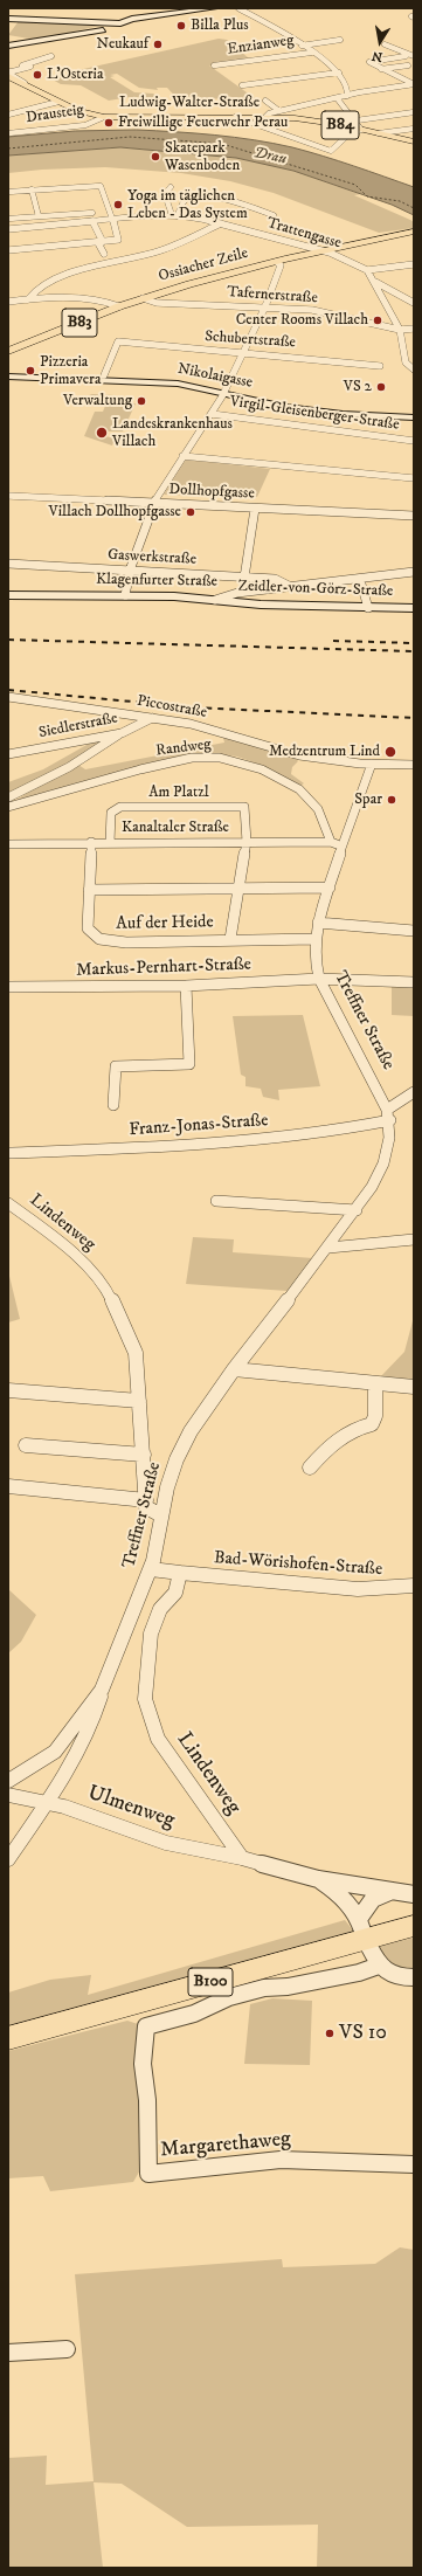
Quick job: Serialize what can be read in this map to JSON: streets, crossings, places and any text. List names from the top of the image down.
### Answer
{
  "streets": {
    "main road": [
      "Ludwig-Walter-Straße",
      "B84",
      "Ossiacher Zeile",
      "B83",
      "B100"
    ],
    "street": [
      "Enzianweg",
      "Drausteig",
      "Trattengasse",
      "Tafernerstraße",
      "Schubertstraße",
      "Nikolaigasse",
      "Virgil-Gleisenberger-Straße",
      "Dollhopfgasse",
      "Gaswerkstraße",
      "Klagenfurter Straße",
      "Zeidler-von-Görz-Straße",
      "Piccostraße",
      "Siedlerstraße",
      "Randweg",
      "Am Platzl",
      "Kanaltaler Straße",
      "Auf der Heide",
      "Markus-Pernhart-Straße",
      "Treffner Straße",
      "Franz-Jonas-Straße",
      "Lindenweg",
      "Bad-Wörishofen-Straße",
      "Ulmenweg",
      "Margarethaweg"
    ]
  },
  "crossings": [
    ["Ludwig-Walter-Straße", "Drausteig"],
    ["Ludwig-Walter-Straße", "B84"],
    ["Drausteig", "B84"],
    ["Trattengasse", "Ossiacher Zeile"],
    ["Trattengasse", "Tafernerstraße"],
    ["Ossiacher Zeile", "Tafernerstraße"],
    ["Gaswerkstraße", "Klagenfurter Straße"],
    ["Klagenfurter Straße", "Zeidler-von-Görz-Straße"],
    ["Piccostraße", "Siedlerstraße"],
    ["Piccostraße", "Treffner Straße"],
    ["Randweg", "Kanaltaler Straße"],
    ["Am Platzl", "Kanaltaler Straße"],
    ["Am Platzl", "Auf der Heide"],
    ["Kanaltaler Straße", "Auf der Heide"],
    ["Kanaltaler Straße", "Treffner Straße"],
    ["Auf der Heide", "Treffner Straße"],
    ["Markus-Pernhart-Straße", "Treffner Straße"],
    ["Treffner Straße", "Franz-Jonas-Straße"],
    ["Lindenweg", "Bad-Wörishofen-Straße"],
    ["Lindenweg", "Ulmenweg"]
  ],
  "water": ["Drau"],
  "places": [
    "Billa Plus",
    "Neukauf",
    "L'Osteria",
    "Freiwillige Feuerwehr Perau",
    "Skatepark Wasenboden",
    "Yoga im täglichen Leben - Das System",
    "Center Rooms Villach",
    "Pizzeria Primavera",
    "VS 2",
    "Verwaltung",
    "Landeskrankenhaus Villach",
    "Villach Dollhopfgasse",
    "Medzentrum Lind",
    "Spar",
    "VS 10"
  ],
  "north": "bottom"
}
